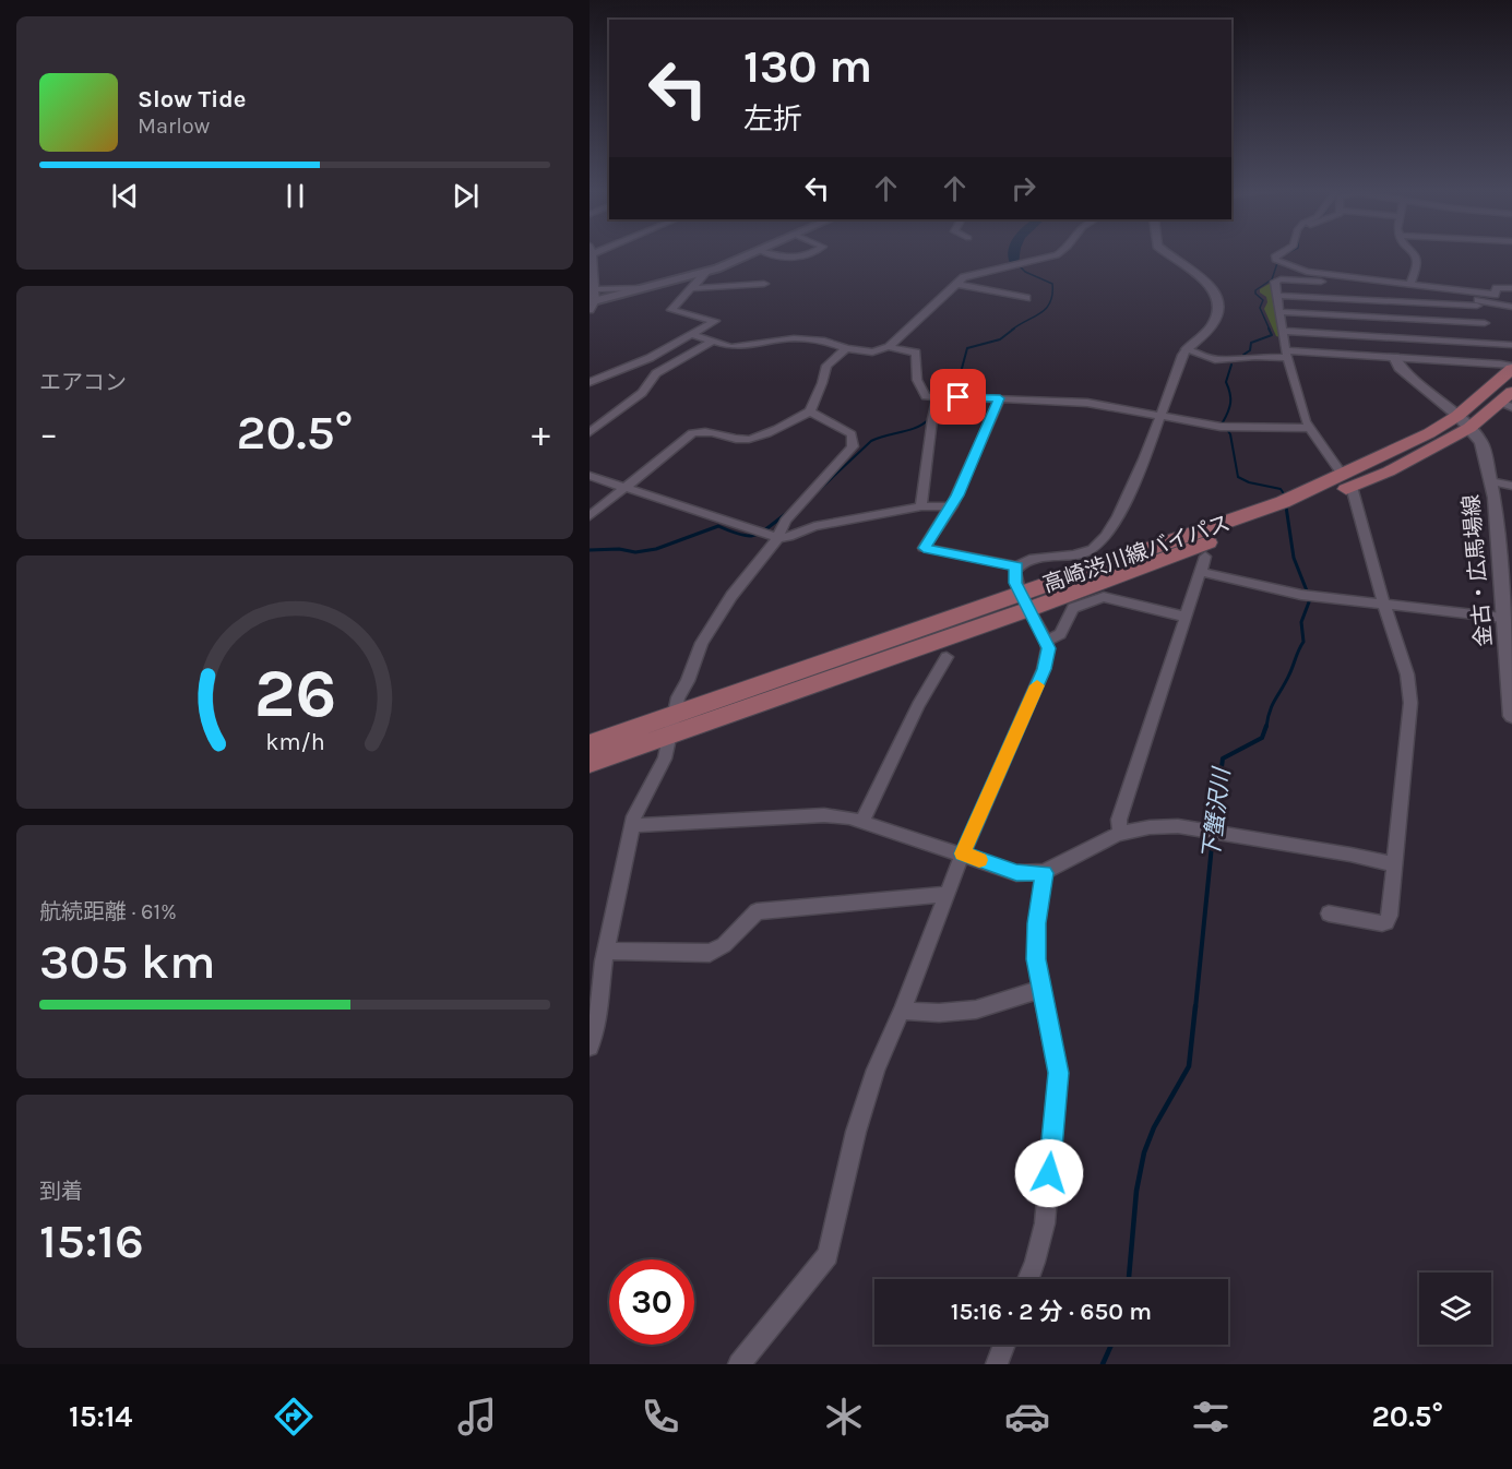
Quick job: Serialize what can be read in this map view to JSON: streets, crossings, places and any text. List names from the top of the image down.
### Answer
{
  "streets": {
    "main road": ["高崎渋川線バイパス"],
    "street": ["金古・広馬場線"]
  },
  "crossings": [
    ["高崎渋川線バイパス", "金古・広馬場線"]
  ],
  "water": ["下蟹沢川"],
  "page": {
    "turn": ["130 m", "左折"],
    "song": ["Slow Tide", "Marlow"],
    "tile": [
      "エアコン",
      ["航続距離 · 61%", "305 km"],
      ["到着", "15:16"]
    ],
    "heat": ["−", "20.5°", "+"],
    "limit": "30",
    "trip": "15:16 · 2 分 · 650 m",
    "tabs": ["15:14", "20.5°"],
    "gauge": ["26", "km/h"]
  }
}
